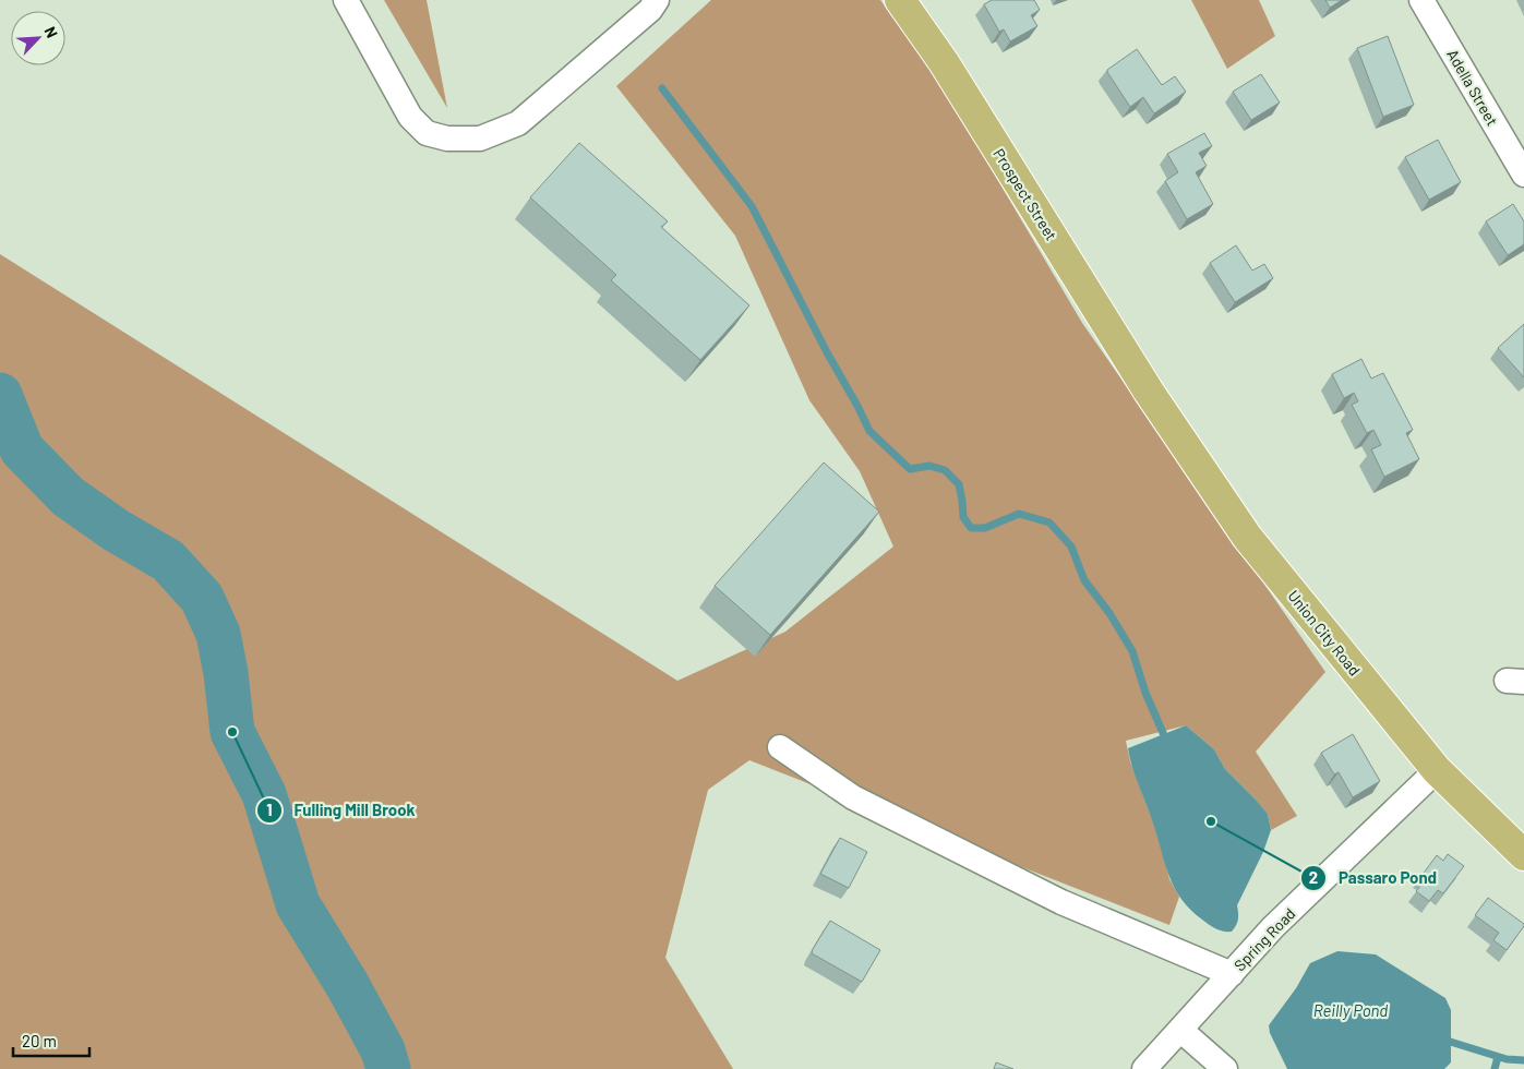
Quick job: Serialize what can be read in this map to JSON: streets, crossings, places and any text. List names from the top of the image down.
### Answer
{
  "streets": {
    "main road": ["Prospect Street", "Union City Road"],
    "street": ["Adella Street", "Spring Road"]
  },
  "crossings": [
    ["Prospect Street", "Union City Road"],
    ["Union City Road", "Spring Road"]
  ],
  "water": ["Reilly Pond"],
  "places": ["Fulling Mill Brook", "Passaro Pond"],
  "scale_bar": "20 m",
  "north": "top right"
}
